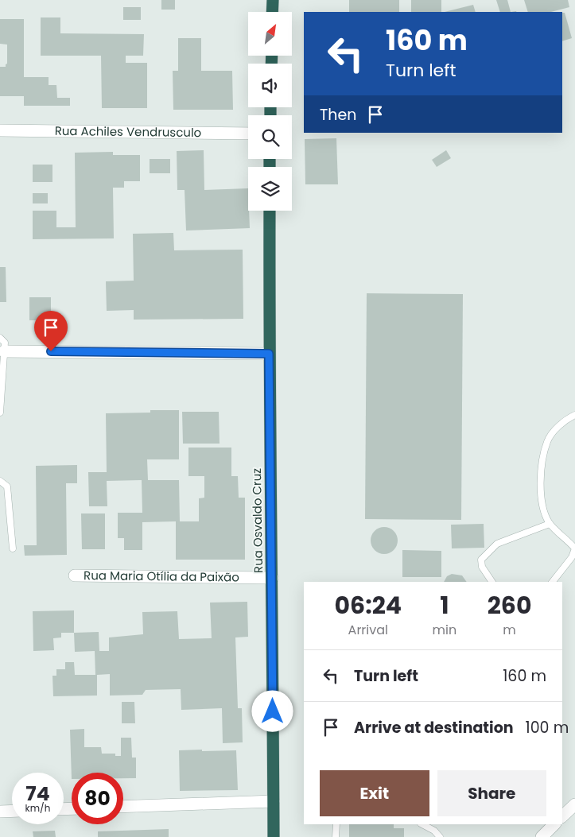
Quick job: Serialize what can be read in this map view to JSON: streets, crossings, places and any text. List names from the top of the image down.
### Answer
{
  "streets": {
    "highway": ["Rua Osvaldo Cruz"],
    "street": ["Rua Achiles Vendrusculo", "Rua Maria Otília da Paixão"]
  },
  "crossings": [
    ["Rua Osvaldo Cruz", "Rua Maria Otília da Paixão"]
  ],
  "north": "top right",
  "page": {
    "turn": ["160 m", "Turn left"],
    "then": "Then",
    "eta": [
      "06:24",
      "Arrival",
      "1",
      "min",
      "260",
      "m"
    ],
    "list": [
      {
        "name": "Turn left",
        "value": "160 m"
      },
      {
        "name": "Arrive at destination",
        "value": "100 m"
      }
    ],
    "buttons": ["Exit", "Share"],
    "speed": "74 km/h",
    "limit": "80"
  }
}
